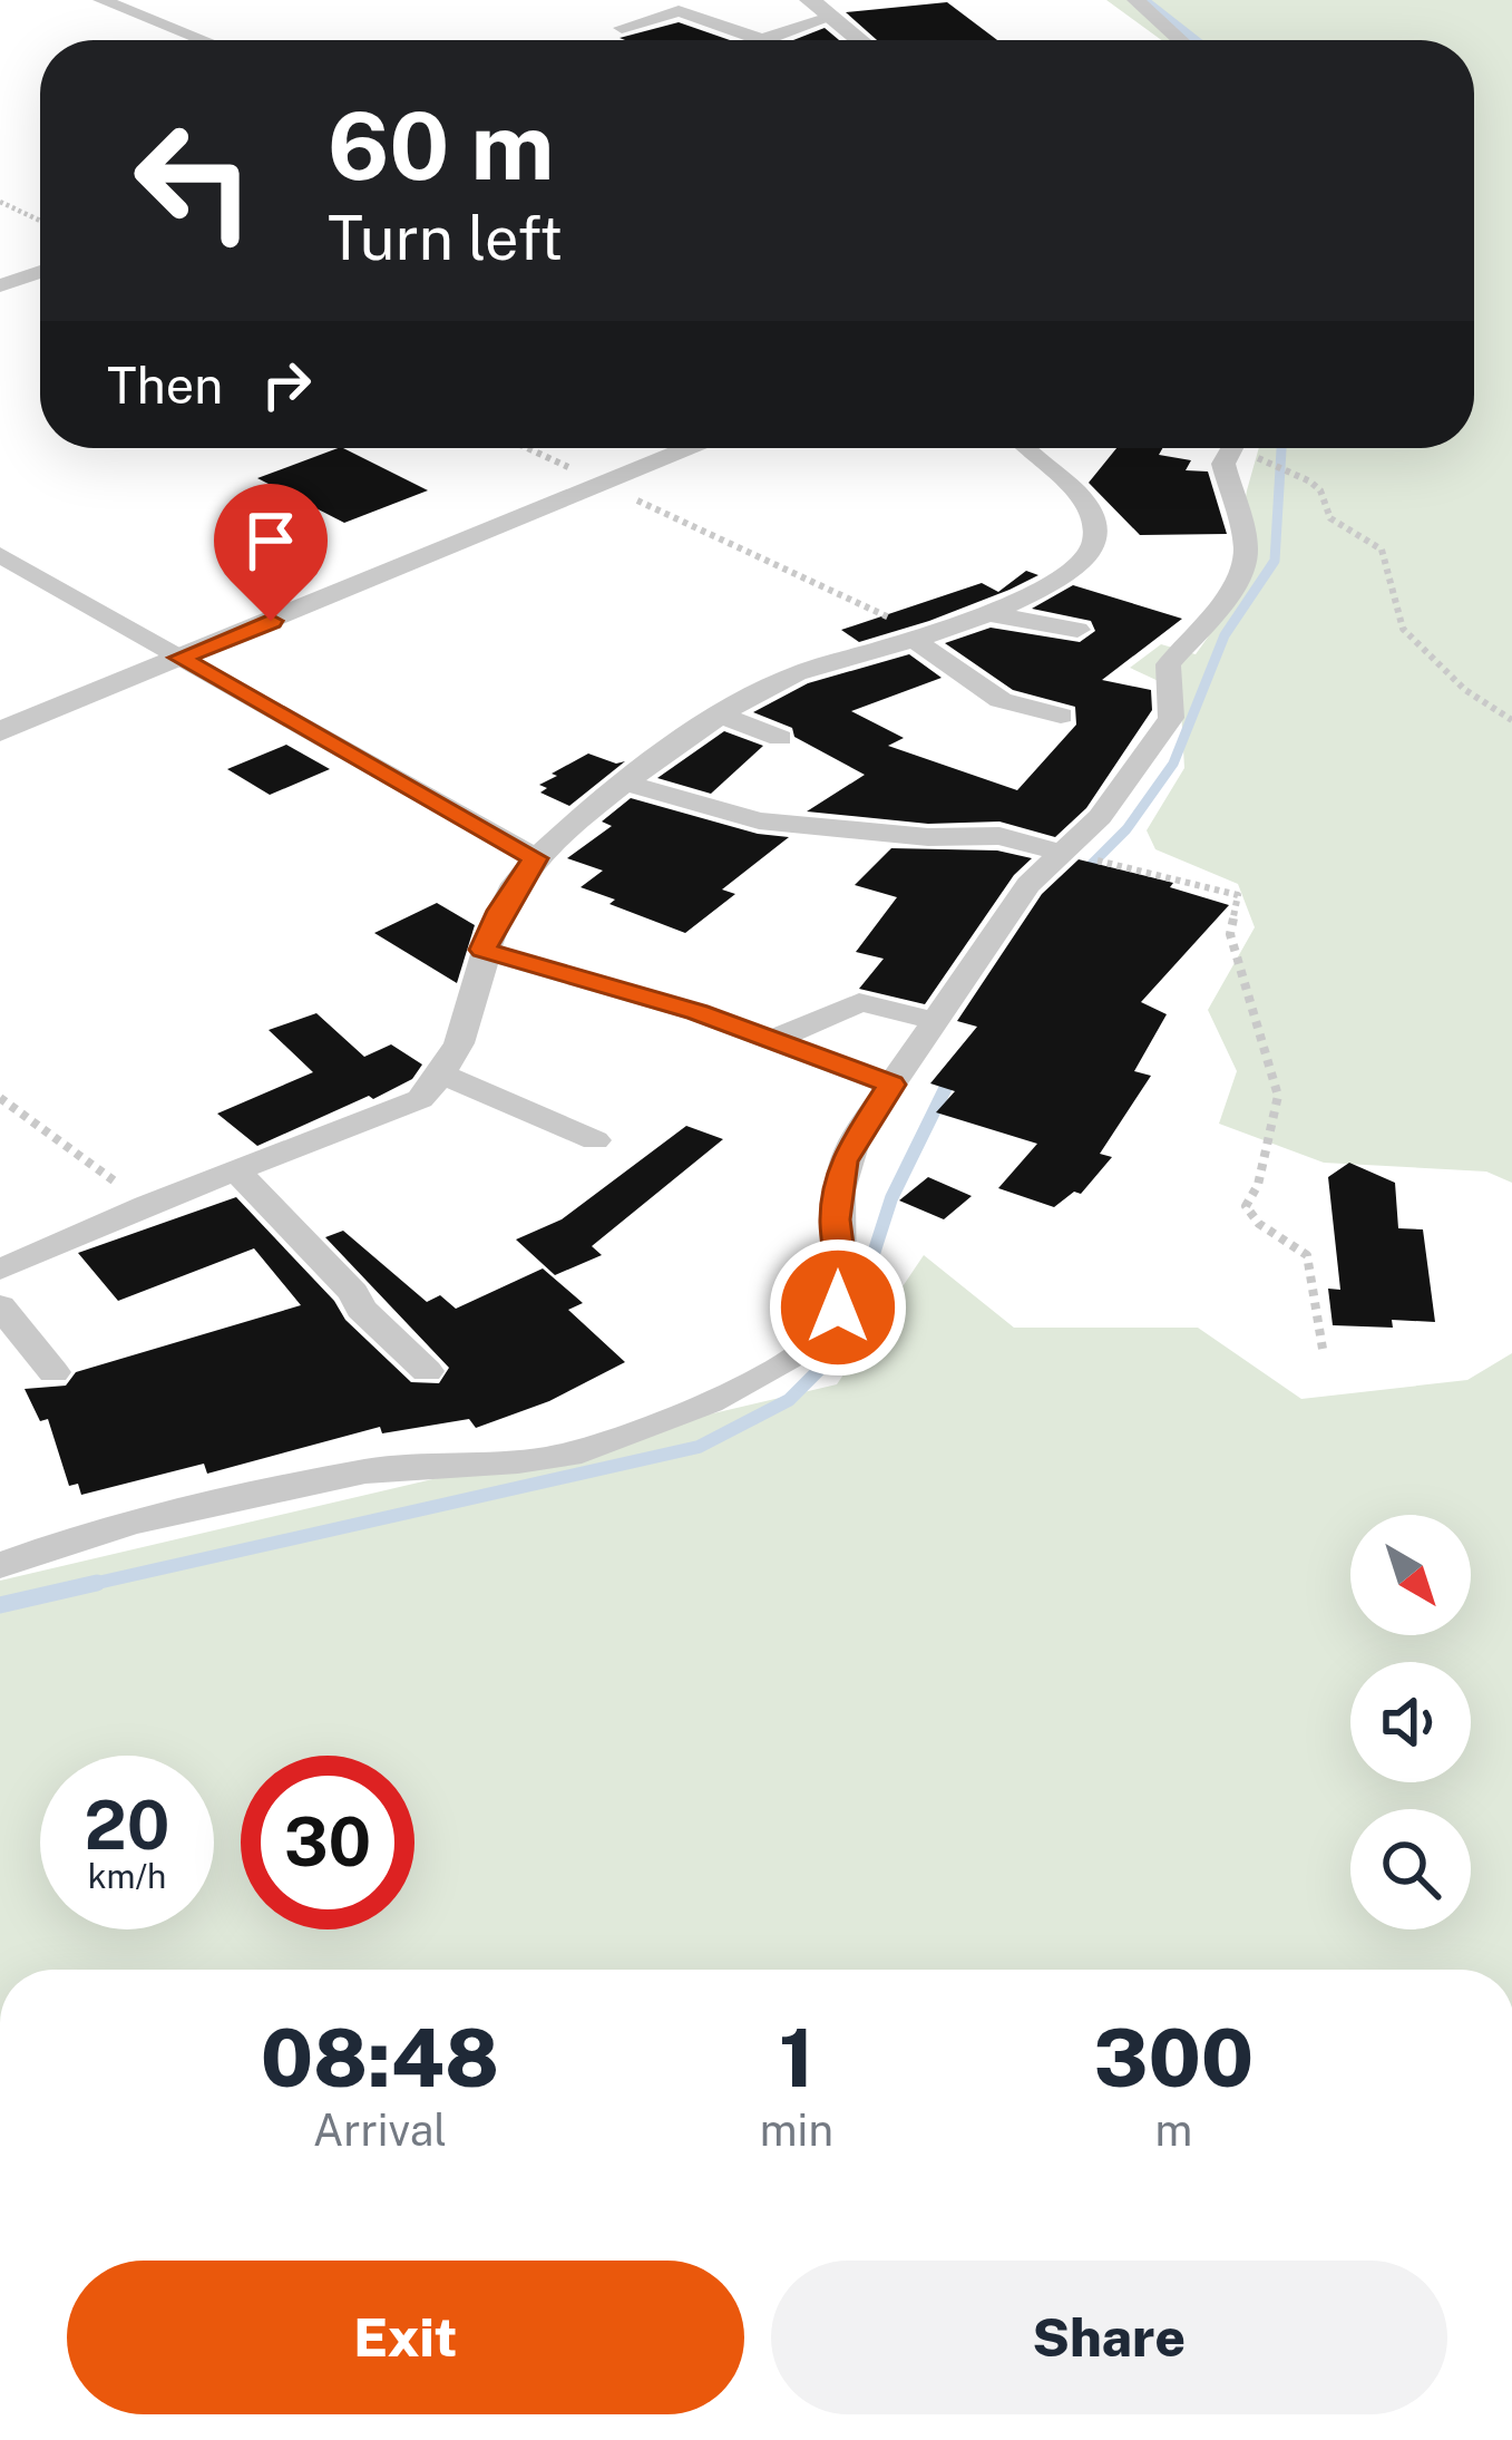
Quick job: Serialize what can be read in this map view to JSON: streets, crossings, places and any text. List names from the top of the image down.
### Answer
{
  "north": "bottom right",
  "page": {
    "turn": ["60 m", "Turn left"],
    "then": "Then",
    "speed": "20 km/h",
    "limit": "30",
    "eta": [
      "08:48",
      "Arrival",
      "1",
      "min",
      "300",
      "m"
    ],
    "buttons": ["Exit", "Share"]
  }
}
